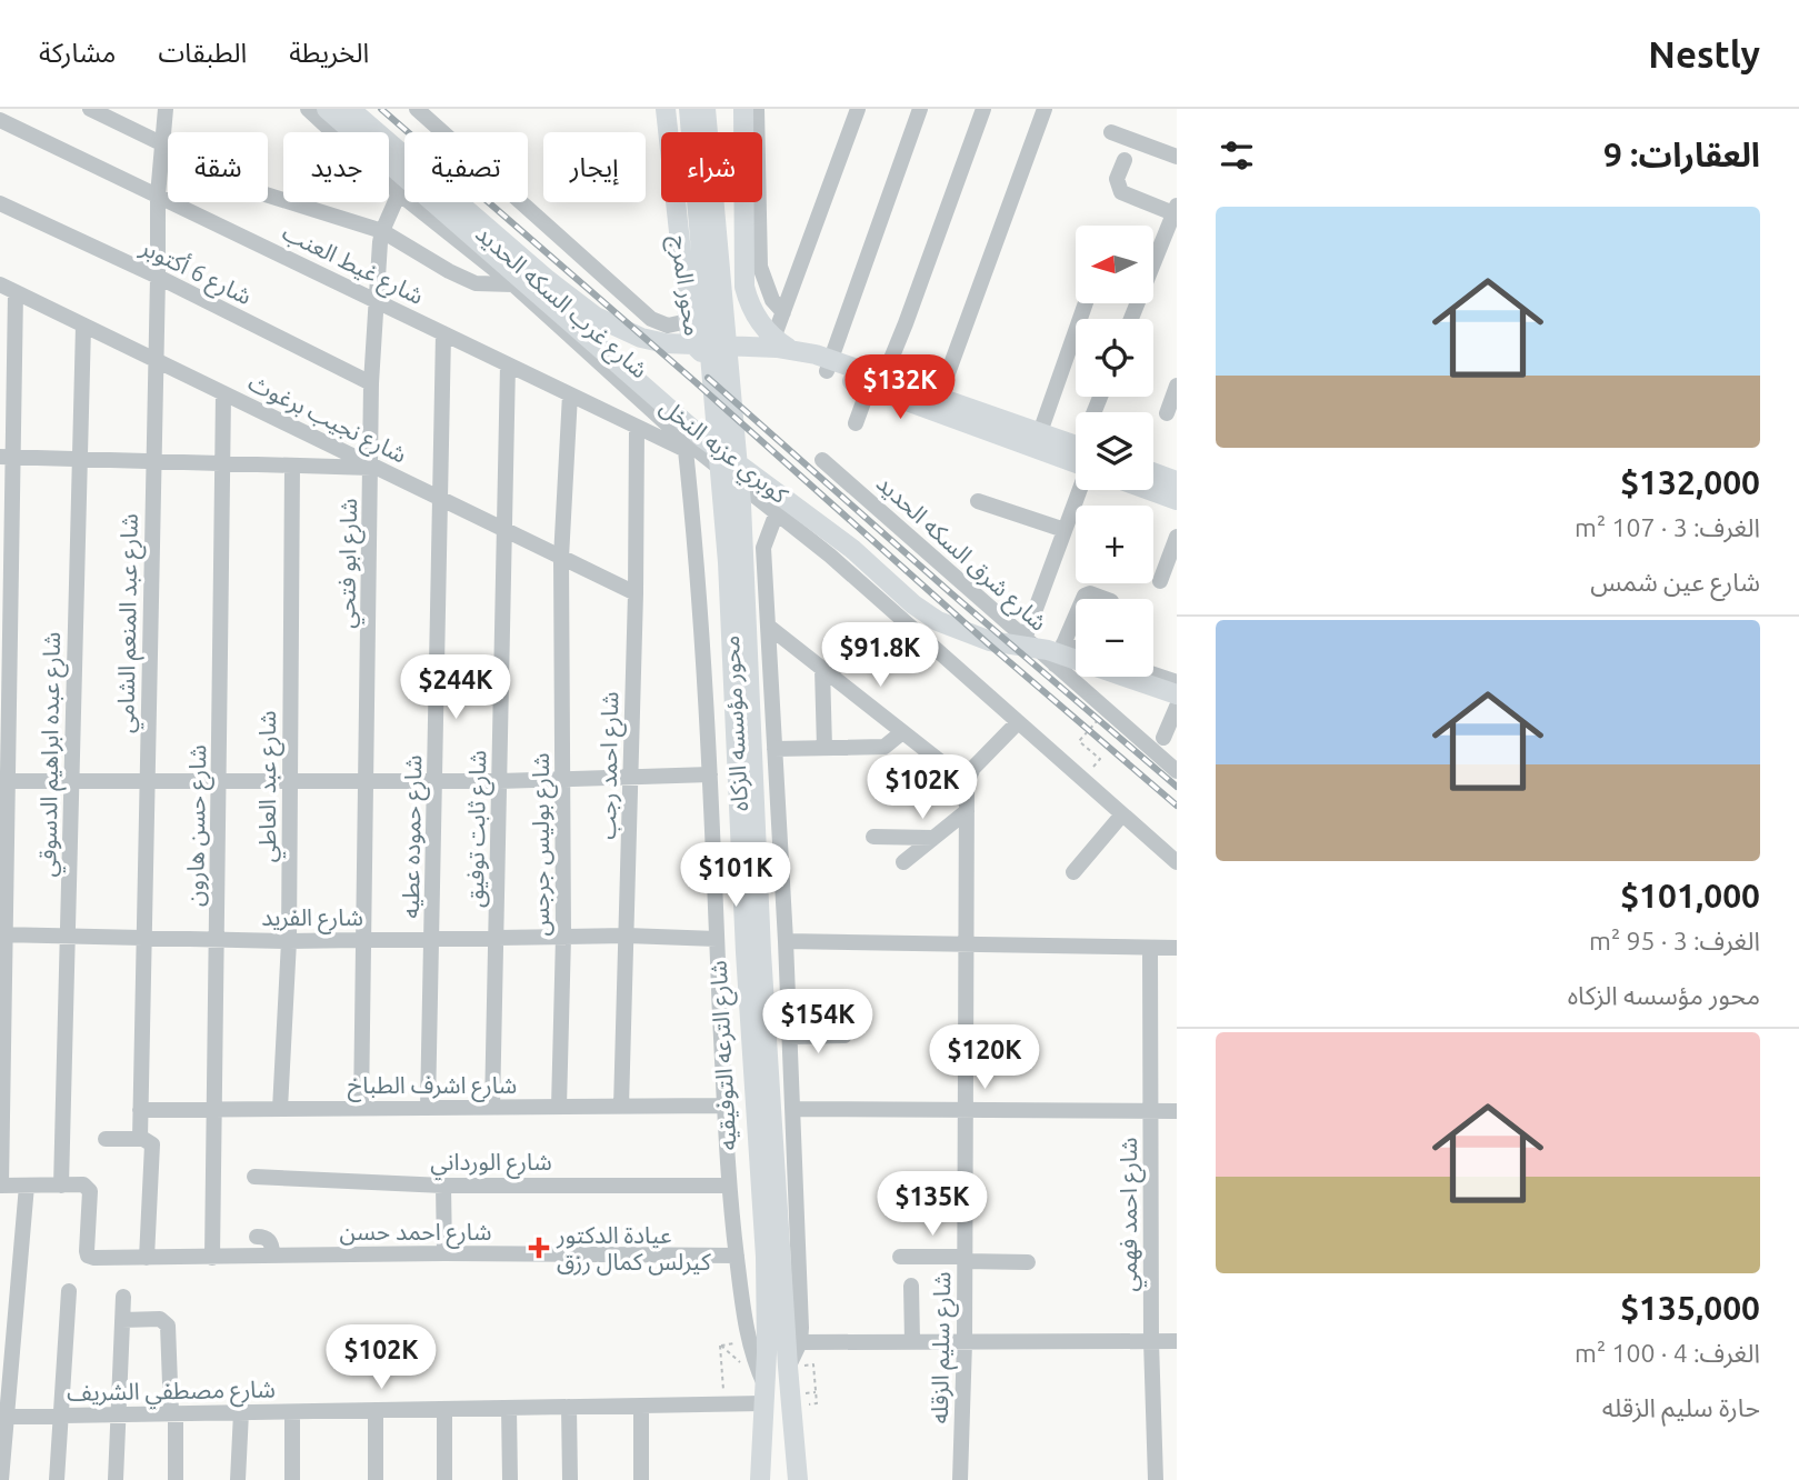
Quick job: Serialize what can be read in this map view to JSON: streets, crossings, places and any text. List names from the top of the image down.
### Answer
{
  "streets": {
    "main road": [
      "محور المرج",
      "كوبري عزبه النخل",
      "محور مؤسسه الزكاه",
      "شارع الترعه التوفيقيه"
    ],
    "street": [
      "شارع غيط العنب",
      "شارع 6 أكتوبر",
      "شارع غرب السكه الحديد",
      "شارع نجيب برغوث",
      "شارع شرق السكه الحديد",
      "شارع ابو فتحي",
      "شارع عبد المنعم الشامي",
      "شارع عبده ابراهيم الدسوقي",
      "شارع احمد رجب",
      "شارع عبد العاطي",
      "شارع حسن هارون",
      "شارع ثابت توفيق",
      "شارع حموده عطيه",
      "شارع بوليس جرجس",
      "شارع الفريد",
      "شارع اشرف الطباخ",
      "شارع الورداني",
      "شارع احمد فهمي",
      "شارع احمد حسن",
      "شارع سليم الزقله",
      "شارع مصطفي الشريف"
    ]
  },
  "crossings": [
    ["شارع غيط العنب", "شارع غرب السكه الحديد"],
    ["شارع غيط العنب", "شارع ابو فتحي"],
    ["شارع غيط العنب", "شارع عبد المنعم الشامي"],
    ["شارع غيط العنب", "شارع احمد رجب"],
    ["شارع غيط العنب", "شارع ثابت توفيق"],
    ["شارع غيط العنب", "شارع حموده عطيه"],
    ["شارع غيط العنب", "شارع بوليس جرجس"],
    ["شارع غيط العنب", "شارع الترعه التوفيقيه"],
    ["شارع 6 أكتوبر", "شارع ابو فتحي"],
    ["شارع 6 أكتوبر", "شارع عبد المنعم الشامي"],
    ["شارع غرب السكه الحديد", "شارع ابو فتحي"],
    ["شارع غرب السكه الحديد", "شارع الترعه التوفيقيه"],
    ["شارع نجيب برغوث", "شارع ابو فتحي"],
    ["شارع نجيب برغوث", "شارع عبد المنعم الشامي"],
    ["شارع نجيب برغوث", "شارع عبده ابراهيم الدسوقي"],
    ["شارع نجيب برغوث", "شارع احمد رجب"],
    ["شارع نجيب برغوث", "شارع حسن هارون"],
    ["شارع نجيب برغوث", "شارع ثابت توفيق"],
    ["شارع نجيب برغوث", "شارع حموده عطيه"],
    ["شارع نجيب برغوث", "شارع بوليس جرجس"],
    ["شارع ابو فتحي", "شارع الفريد"],
    ["شارع ابو فتحي", "شارع اشرف الطباخ"],
    ["شارع عبد المنعم الشامي", "شارع الفريد"],
    ["شارع عبد المنعم الشامي", "شارع اشرف الطباخ"],
    ["محور مؤسسه الزكاه", "شارع الترعه التوفيقيه"],
    ["محور مؤسسه الزكاه", "شارع مصطفي الشريف"],
    ["شارع عبده ابراهيم الدسوقي", "شارع الفريد"],
    ["شارع عبده ابراهيم الدسوقي", "شارع احمد حسن"],
    ["شارع احمد رجب", "شارع الفريد"],
    ["شارع احمد رجب", "شارع اشرف الطباخ"],
    ["شارع عبد العاطي", "شارع الفريد"],
    ["شارع عبد العاطي", "شارع اشرف الطباخ"],
    ["شارع حسن هارون", "شارع الفريد"],
    ["شارع حسن هارون", "شارع اشرف الطباخ"],
    ["شارع حسن هارون", "شارع احمد حسن"],
    ["شارع ثابت توفيق", "شارع الفريد"],
    ["شارع ثابت توفيق", "شارع اشرف الطباخ"],
    ["شارع حموده عطيه", "شارع الفريد"],
    ["شارع حموده عطيه", "شارع اشرف الطباخ"],
    ["شارع بوليس جرجس", "شارع الفريد"],
    ["شارع بوليس جرجس", "شارع اشرف الطباخ"],
    ["شارع الفريد", "شارع الترعه التوفيقيه"],
    ["شارع الترعه التوفيقيه", "شارع اشرف الطباخ"],
    ["شارع الترعه التوفيقيه", "شارع الورداني"],
    ["شارع الترعه التوفيقيه", "شارع احمد حسن"],
    ["شارع الترعه التوفيقيه", "شارع مصطفي الشريف"]
  ],
  "places": {
    "health": ["عيادة الدكتور كيرلس كمال رزق"]
  },
  "north": "left",
  "page": {
    "header": "Nestly",
    "nav": ["الخريطة", "الطبقات", "مشاركة"],
    "heading": "العقارات: 9",
    "chip": [
      "شراء",
      "إيجار",
      "تصفية",
      "جديد",
      "شقة"
    ],
    "list": [
      {
        "name": "$132,000",
        "note": "الغرف: 3 · 107 m² · شارع عين شمس"
      },
      {
        "name": "$101,000",
        "note": "الغرف: 3 · 95 m² · محور مؤسسه الزكاه"
      },
      {
        "name": "$135,000",
        "note": "الغرف: 4 · 100 m² · حارة سليم الزقله"
      }
    ],
    "map_buttons": ["+", "−"],
    "price": [
      "$132K",
      "$91.8K",
      "$244K",
      "$102K",
      "$101K",
      "$154K",
      "$120K",
      "$135K",
      "$102K"
    ]
  }
}
